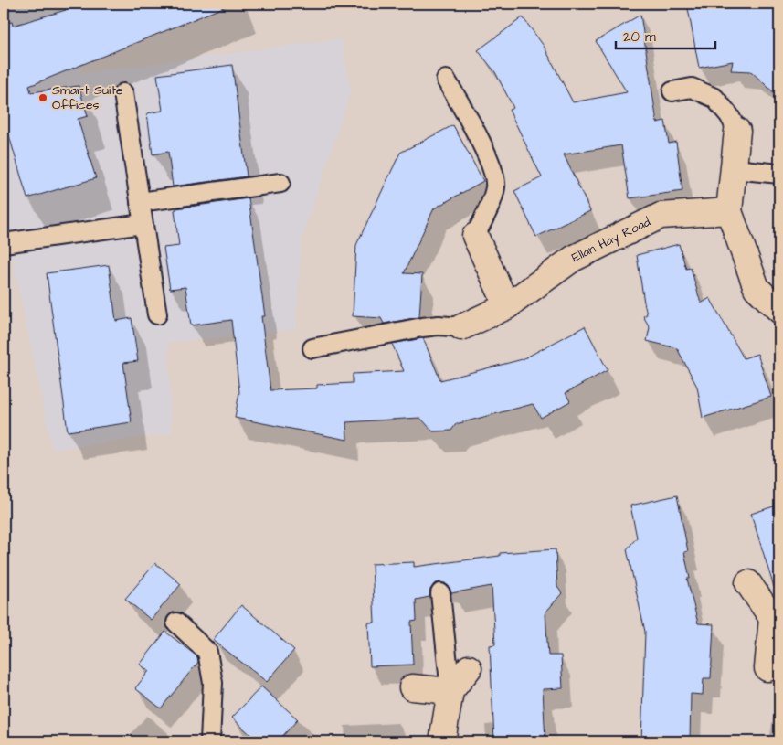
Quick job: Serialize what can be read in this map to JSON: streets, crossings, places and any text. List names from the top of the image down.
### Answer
{
  "streets": {
    "street": ["Ellan Hay Road"]
  },
  "places": ["Smart Suite Offices"],
  "scale_bar": "20 m"
}
